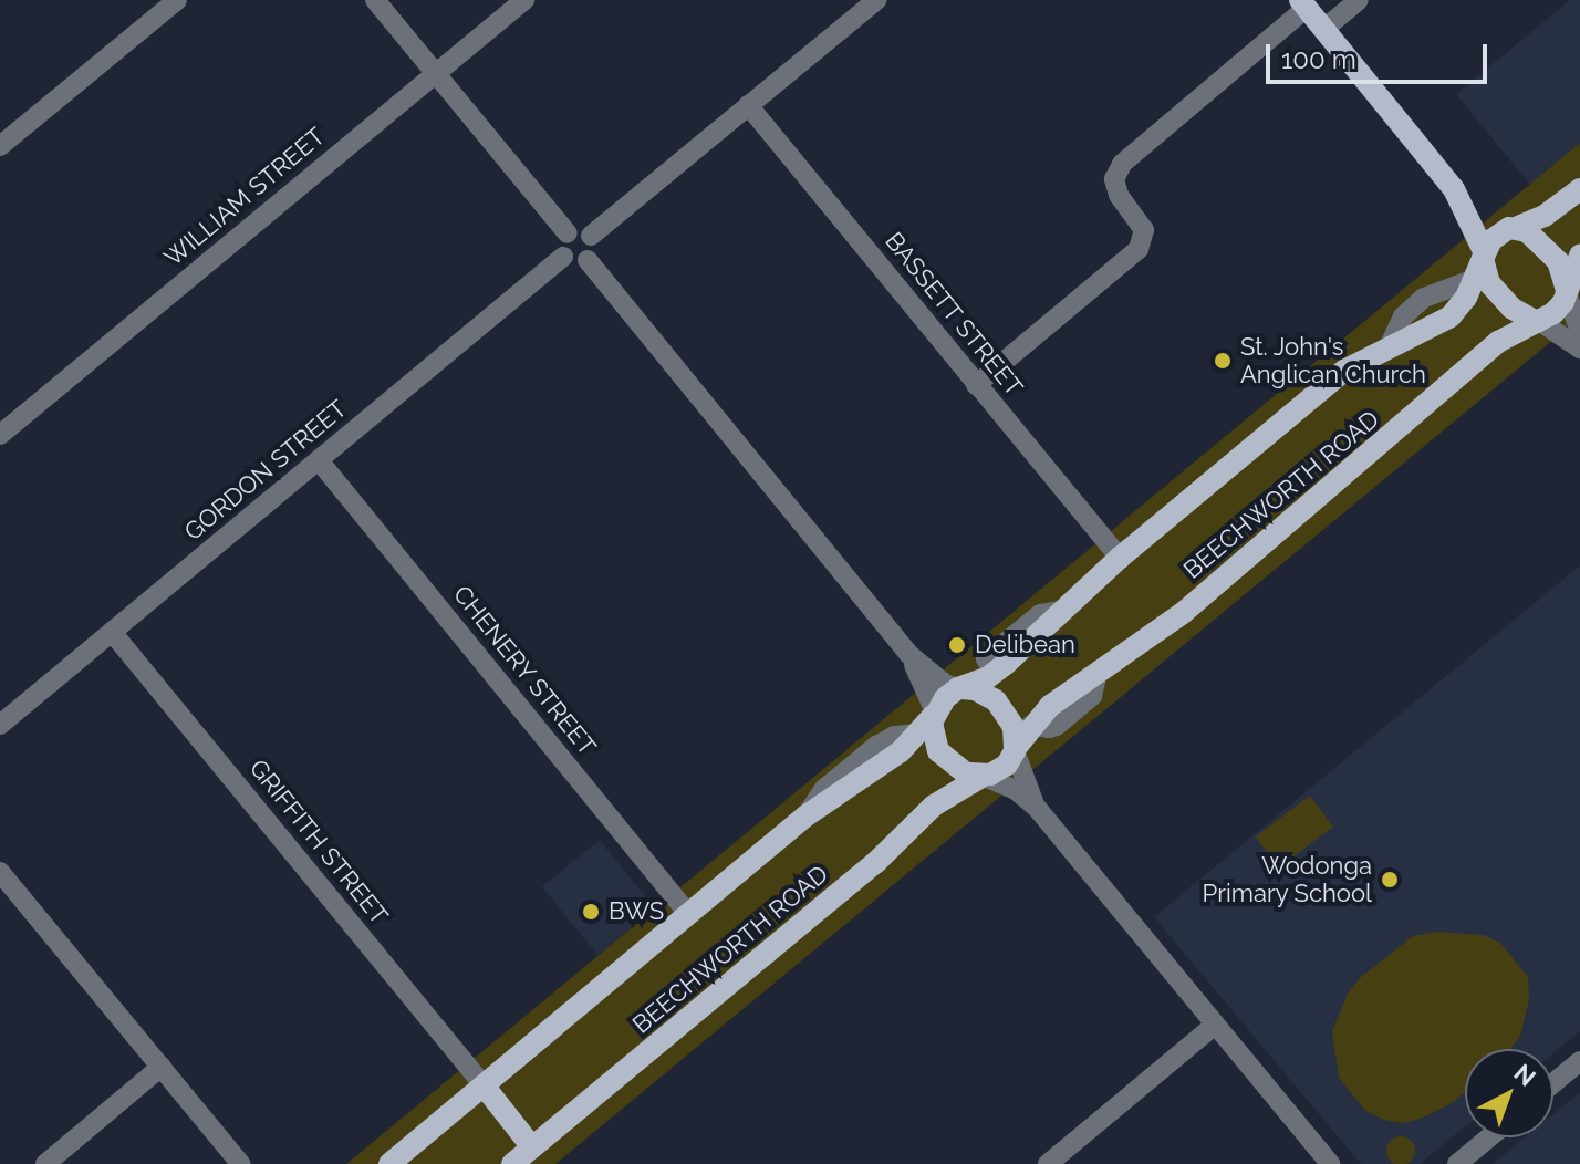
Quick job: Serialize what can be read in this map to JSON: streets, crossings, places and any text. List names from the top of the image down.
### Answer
{
  "streets": {
    "main road": ["BEECHWORTH ROAD"],
    "street": [
      "WILLIAM STREET",
      "BASSETT STREET",
      "GORDON STREET",
      "CHENERY STREET",
      "GRIFFITH STREET"
    ]
  },
  "crossings": [
    ["GORDON STREET", "CHENERY STREET"],
    ["GORDON STREET", "GRIFFITH STREET"]
  ],
  "places": [
    "St. John's Anglican Church",
    "Delibean",
    "Wodonga Primary School",
    "BWS"
  ],
  "scale_bar": "100 m",
  "north": "top right"
}
